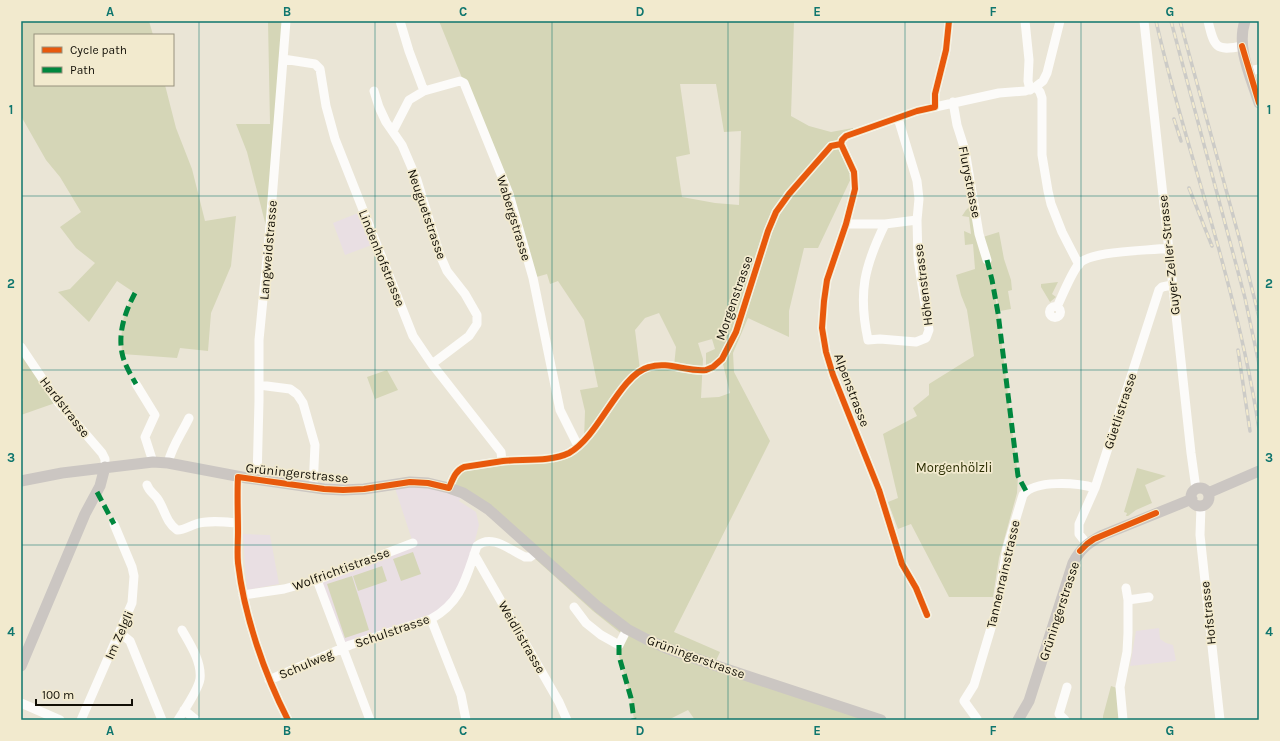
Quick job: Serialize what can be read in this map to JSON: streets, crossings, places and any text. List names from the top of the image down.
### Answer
{
  "streets": {
    "main road": ["Grüningerstrasse"],
    "street": [
      "Flurystrasse",
      "Neuguetstrasse",
      "Wabergstrasse",
      "Langweidstrasse",
      "Guyer-Zeller-Strasse",
      "Lindenhofstrasse",
      "Höhenstrasse",
      "Morgenstrasse",
      "Alpenstrasse",
      "Hardstrasse",
      "Güetlistrasse",
      "Wolfrichtistrasse",
      "Tannenrainstrasse",
      "Hofstrasse",
      "Schulstrasse",
      "Im Zelgli",
      "Weidlistrasse",
      "Schulweg"
    ]
  },
  "crossings": [
    ["Flurystrasse", "Morgenstrasse"],
    ["Neuguetstrasse", "Wabergstrasse"],
    ["Neuguetstrasse", "Lindenhofstrasse"],
    ["Wabergstrasse", "Morgenstrasse"],
    ["Langweidstrasse", "Lindenhofstrasse"],
    ["Langweidstrasse", "Grüningerstrasse"],
    ["Guyer-Zeller-Strasse", "Güetlistrasse"],
    ["Guyer-Zeller-Strasse", "Grüningerstrasse"],
    ["Guyer-Zeller-Strasse", "Hofstrasse"],
    ["Lindenhofstrasse", "Morgenstrasse"],
    ["Höhenstrasse", "Morgenstrasse"],
    ["Morgenstrasse", "Alpenstrasse"],
    ["Morgenstrasse", "Grüningerstrasse"],
    ["Hardstrasse", "Grüningerstrasse"],
    ["Güetlistrasse", "Grüningerstrasse"],
    ["Güetlistrasse", "Tannenrainstrasse"],
    ["Grüningerstrasse", "Hofstrasse"],
    ["Grüningerstrasse", "Schulstrasse"],
    ["Schulstrasse", "Weidlistrasse"],
    ["Schulstrasse", "Schulweg"]
  ],
  "parks": ["Morgenhölzli"],
  "legend": ["Cycle path", "Path"],
  "scale_bar": "100 m",
  "grid": {
    "columns": [
      "A",
      "B",
      "C",
      "D",
      "E",
      "F",
      "G"
    ],
    "rows": [
      "1",
      "2",
      "3",
      "4"
    ]
  }
}
